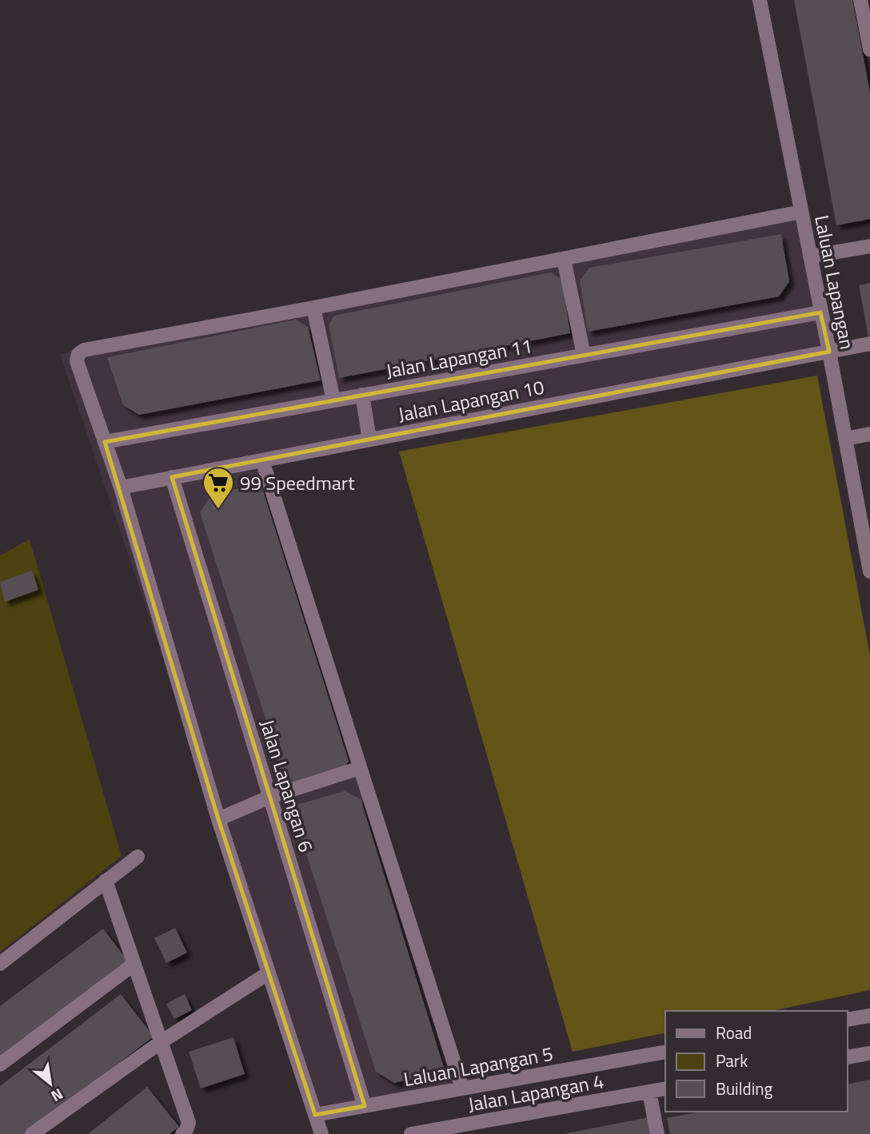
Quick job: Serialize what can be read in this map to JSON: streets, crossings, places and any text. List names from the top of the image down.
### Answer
{
  "streets": {
    "street": [
      "Laluan Lapangan",
      "Jalan Lapangan 11",
      "Jalan Lapangan 10",
      "Jalan Lapangan 6",
      "Laluan Lapangan 5",
      "Jalan Lapangan 4"
    ]
  },
  "crossings": [
    ["Laluan Lapangan", "Jalan Lapangan 11"],
    ["Laluan Lapangan", "Jalan Lapangan 10"],
    ["Jalan Lapangan 10", "Jalan Lapangan 6"],
    ["Jalan Lapangan 6", "Laluan Lapangan 5"]
  ],
  "places": {
    "supermarket": ["99 Speedmart"]
  },
  "legend": ["Road", "Park", "Building"],
  "north": "bottom right"
}
